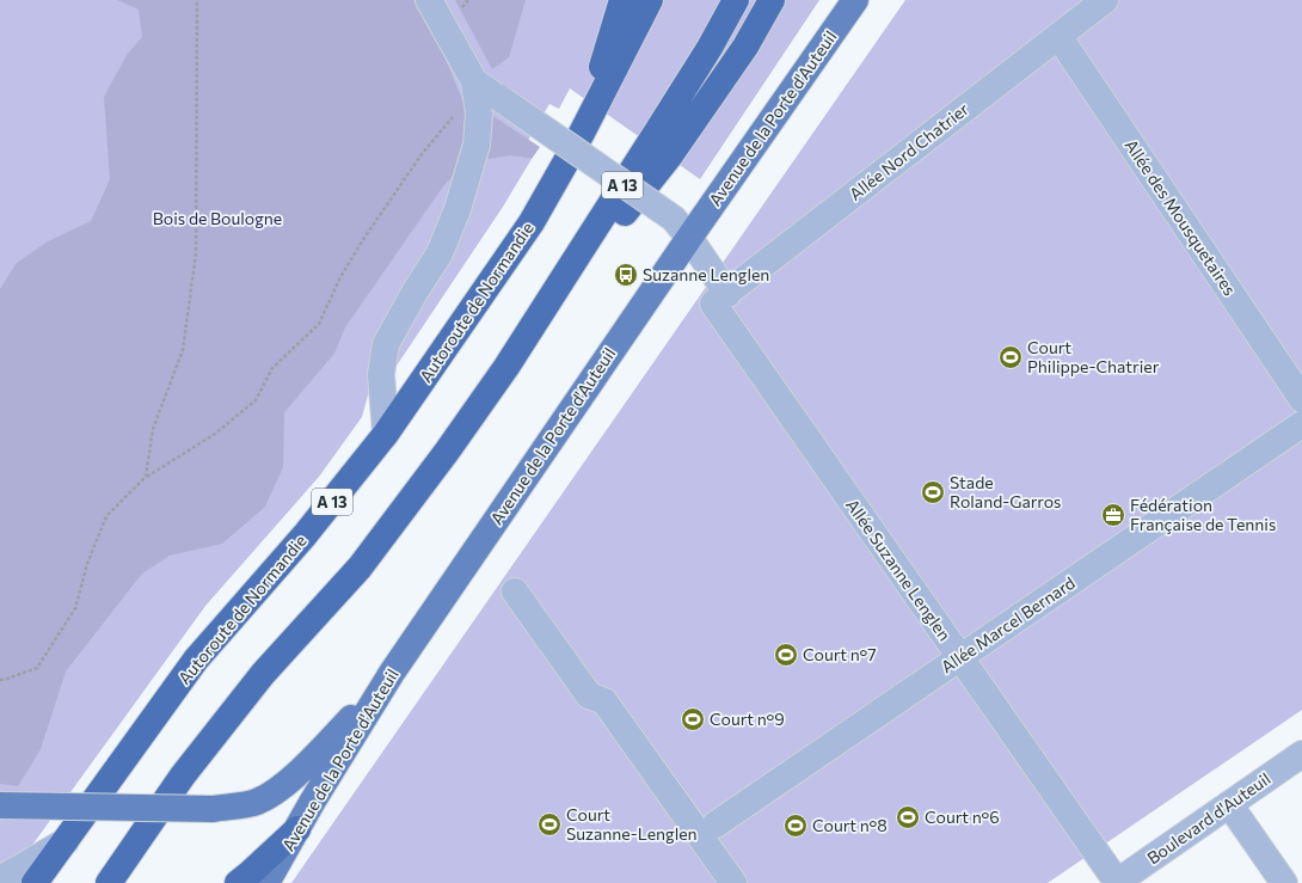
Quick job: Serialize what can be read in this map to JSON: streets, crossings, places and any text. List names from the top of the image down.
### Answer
{
  "streets": {
    "highway": ["A 13", "Autoroute de Normandie"],
    "main road": ["Avenue de la Porte d'Auteuil"],
    "street": [
      "Allée Nord Chatrier",
      "Allée des Mousquetaires",
      "Allée Suzanne Lenglen",
      "Allée Marcel Bernard",
      "Boulevard d'Auteuil"
    ]
  },
  "crossings": [
    ["Avenue de la Porte d'Auteuil", "Allée Suzanne Lenglen"],
    ["Allée Nord Chatrier", "Allée des Mousquetaires"],
    ["Allée Nord Chatrier", "Allée Suzanne Lenglen"],
    ["A 13", "Autoroute de Normandie"],
    ["Allée Suzanne Lenglen", "Allée Marcel Bernard"],
    ["Allée Suzanne Lenglen", "Boulevard d'Auteuil"]
  ],
  "parks": ["Bois de Boulogne"],
  "places": {
    "bus stop": ["Suzanne Lenglen"],
    "sports": [
      "Court Philippe-Chatrier",
      "Stade Roland-Garros",
      "Court n°7",
      "Court n°9",
      "Court n°6",
      "Court Suzanne-Lenglen",
      "Court n°8"
    ],
    "office": ["Fédération Française de Tennis"]
  }
}
